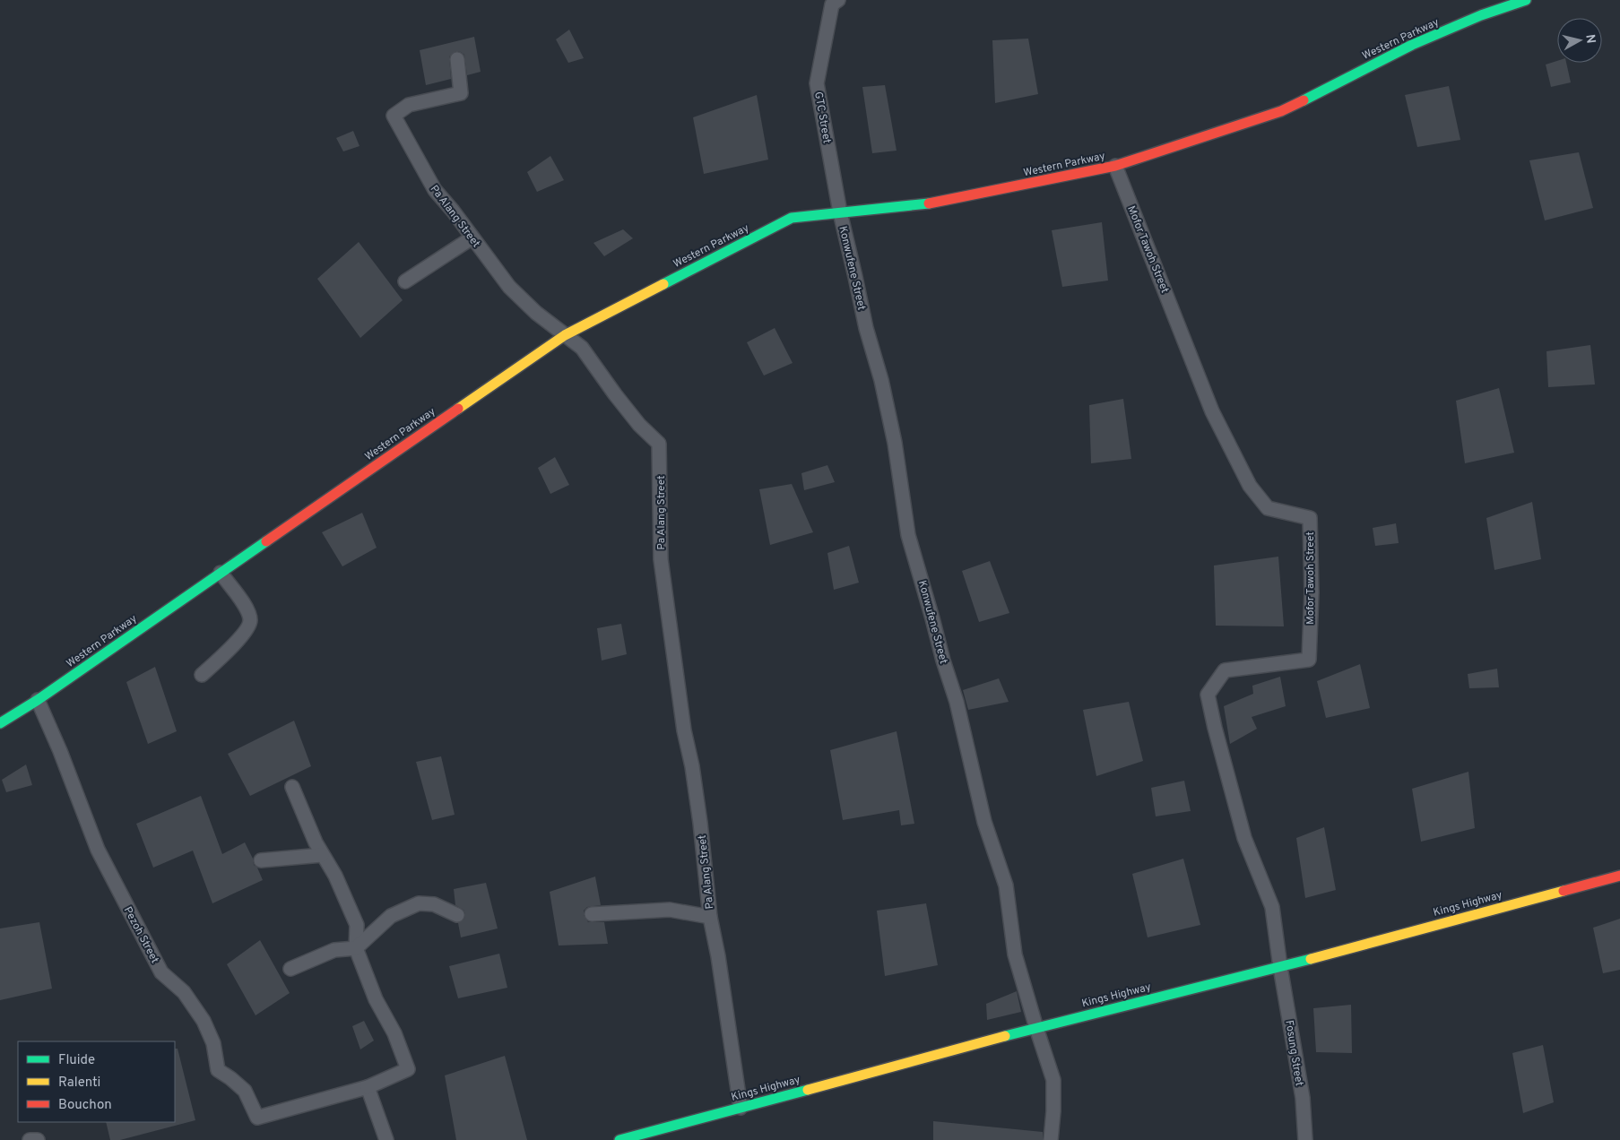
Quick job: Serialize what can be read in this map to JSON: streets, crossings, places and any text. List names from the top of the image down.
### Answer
{
  "streets": {
    "street": [
      "Western Parkway",
      "GTC Street",
      "Pa Alang Street",
      "Mofor Tawoh Street",
      "Konwufene Street",
      "Kings Highway",
      "Pezoh Street",
      "Fosung Street"
    ]
  },
  "crossings": [
    ["Western Parkway", "GTC Street"],
    ["Western Parkway", "Pa Alang Street"],
    ["Western Parkway", "Mofor Tawoh Street"],
    ["Western Parkway", "Konwufene Street"],
    ["Western Parkway", "Pezoh Street"],
    ["GTC Street", "Konwufene Street"],
    ["Pa Alang Street", "Kings Highway"],
    ["Mofor Tawoh Street", "Kings Highway"],
    ["Mofor Tawoh Street", "Fosung Street"],
    ["Konwufene Street", "Kings Highway"],
    ["Kings Highway", "Fosung Street"]
  ],
  "legend": ["Fluide", "Ralenti", "Bouchon"],
  "north": "right"
}
